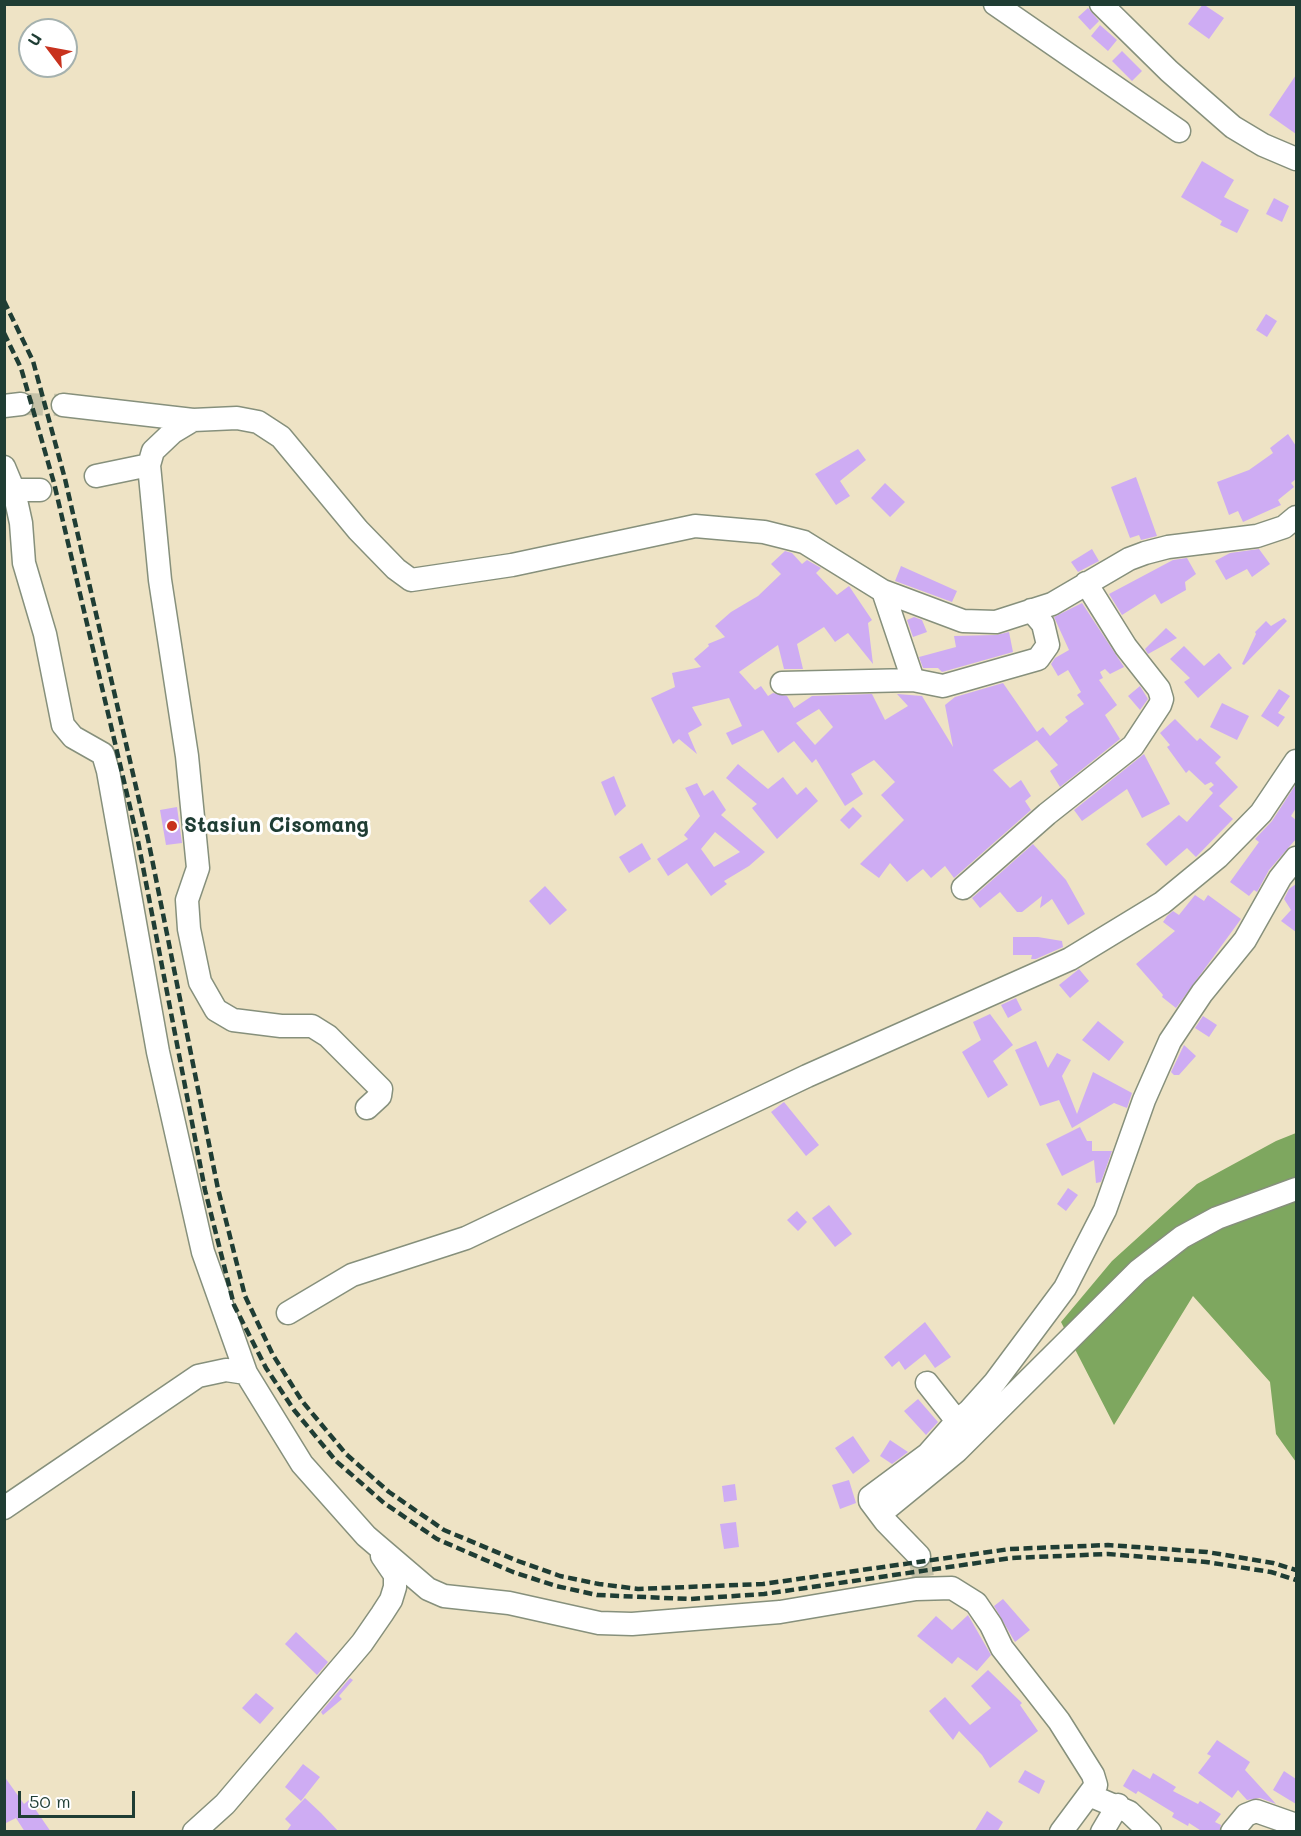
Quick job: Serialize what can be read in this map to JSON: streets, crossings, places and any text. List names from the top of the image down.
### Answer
{
  "places": ["Stasiun Cisomang"],
  "scale_bar": "50 m",
  "north": "top left"
}
